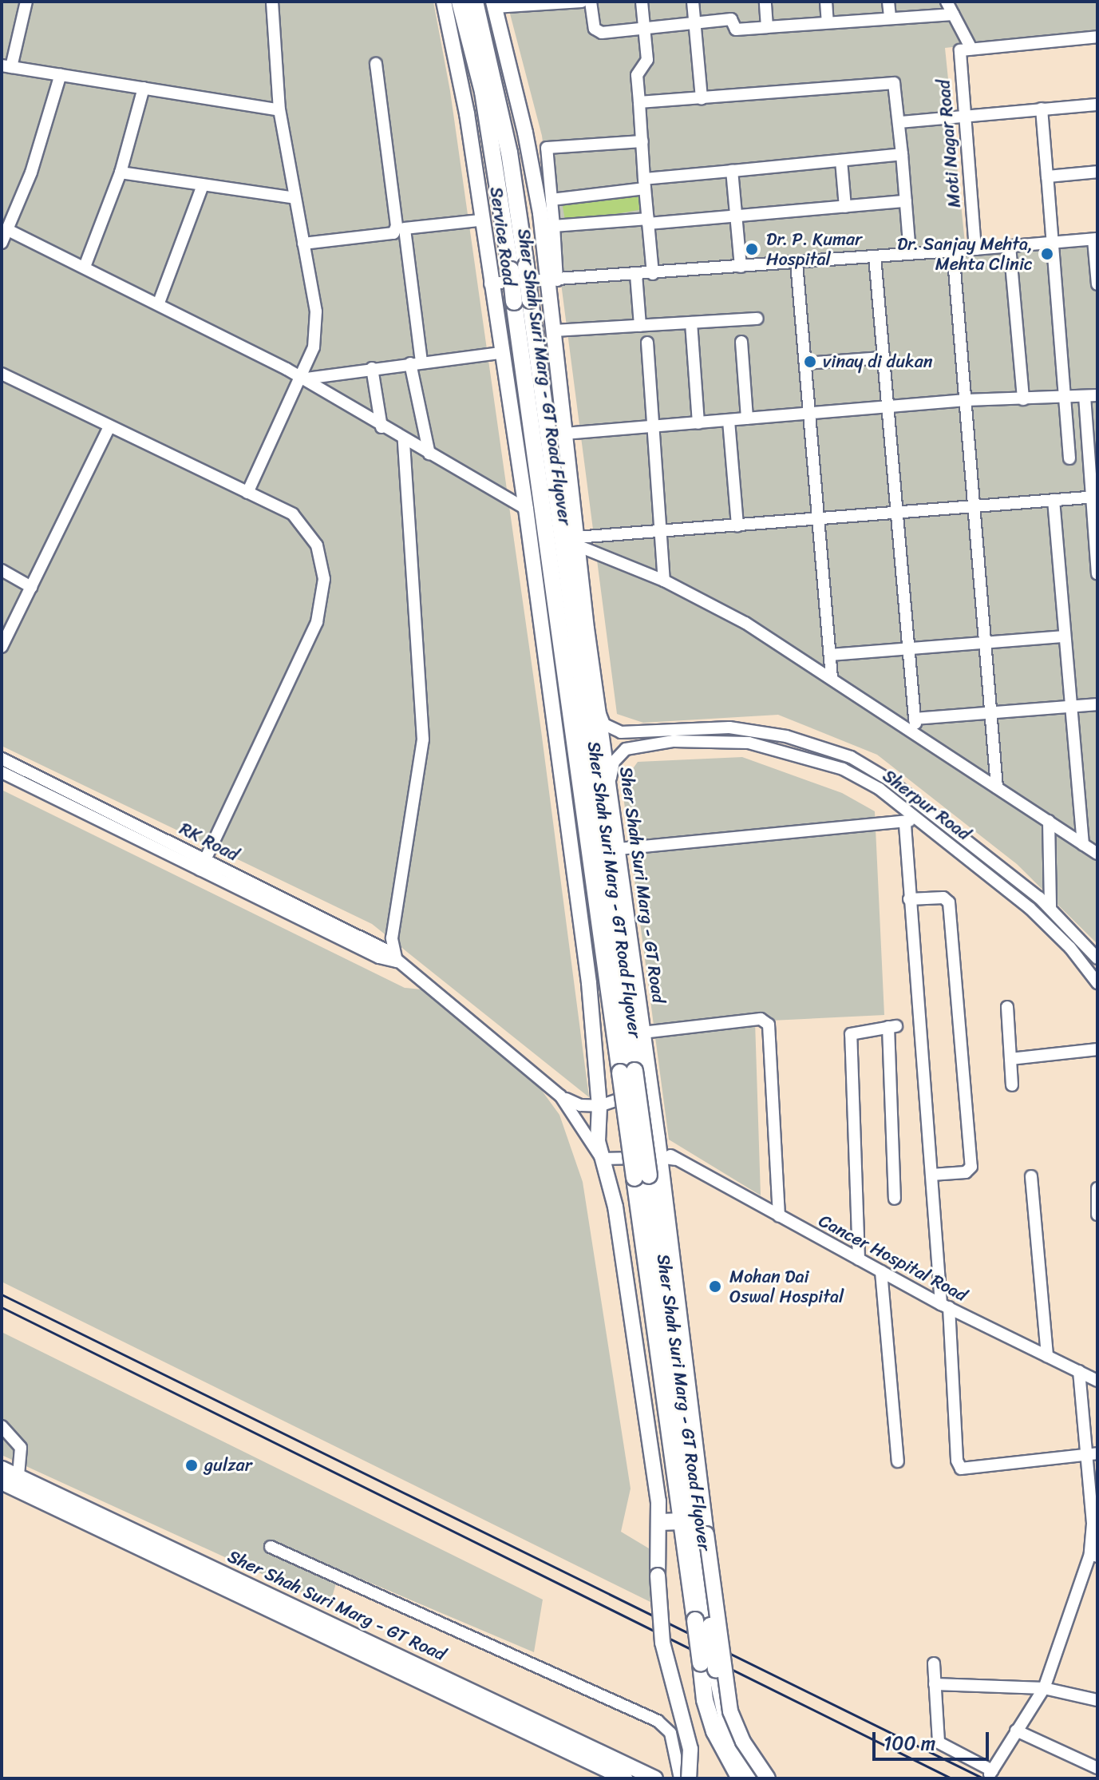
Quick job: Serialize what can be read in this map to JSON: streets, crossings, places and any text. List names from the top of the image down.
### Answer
{
  "streets": {
    "highway": ["Sher Shah Suri Marg - GT Road Flyover"],
    "main road": ["Service Road", "Sher Shah Suri Marg - GT Road"],
    "street": [
      "Moti Nagar Road",
      "Sherpur Road",
      "RK Road",
      "Cancer Hospital Road"
    ]
  },
  "crossings": [
    ["Sher Shah Suri Marg - GT Road Flyover", "Sher Shah Suri Marg - GT Road"],
    ["Sherpur Road", "Sher Shah Suri Marg - GT Road"]
  ],
  "places": [
    "Dr. P. Kumar Hospital",
    "Dr. Sanjay Mehta, Mehta Clinic",
    "vinay di dukan",
    "Mohan Dai Oswal Hospital",
    "gulzar"
  ],
  "scale_bar": "100 m"
}
